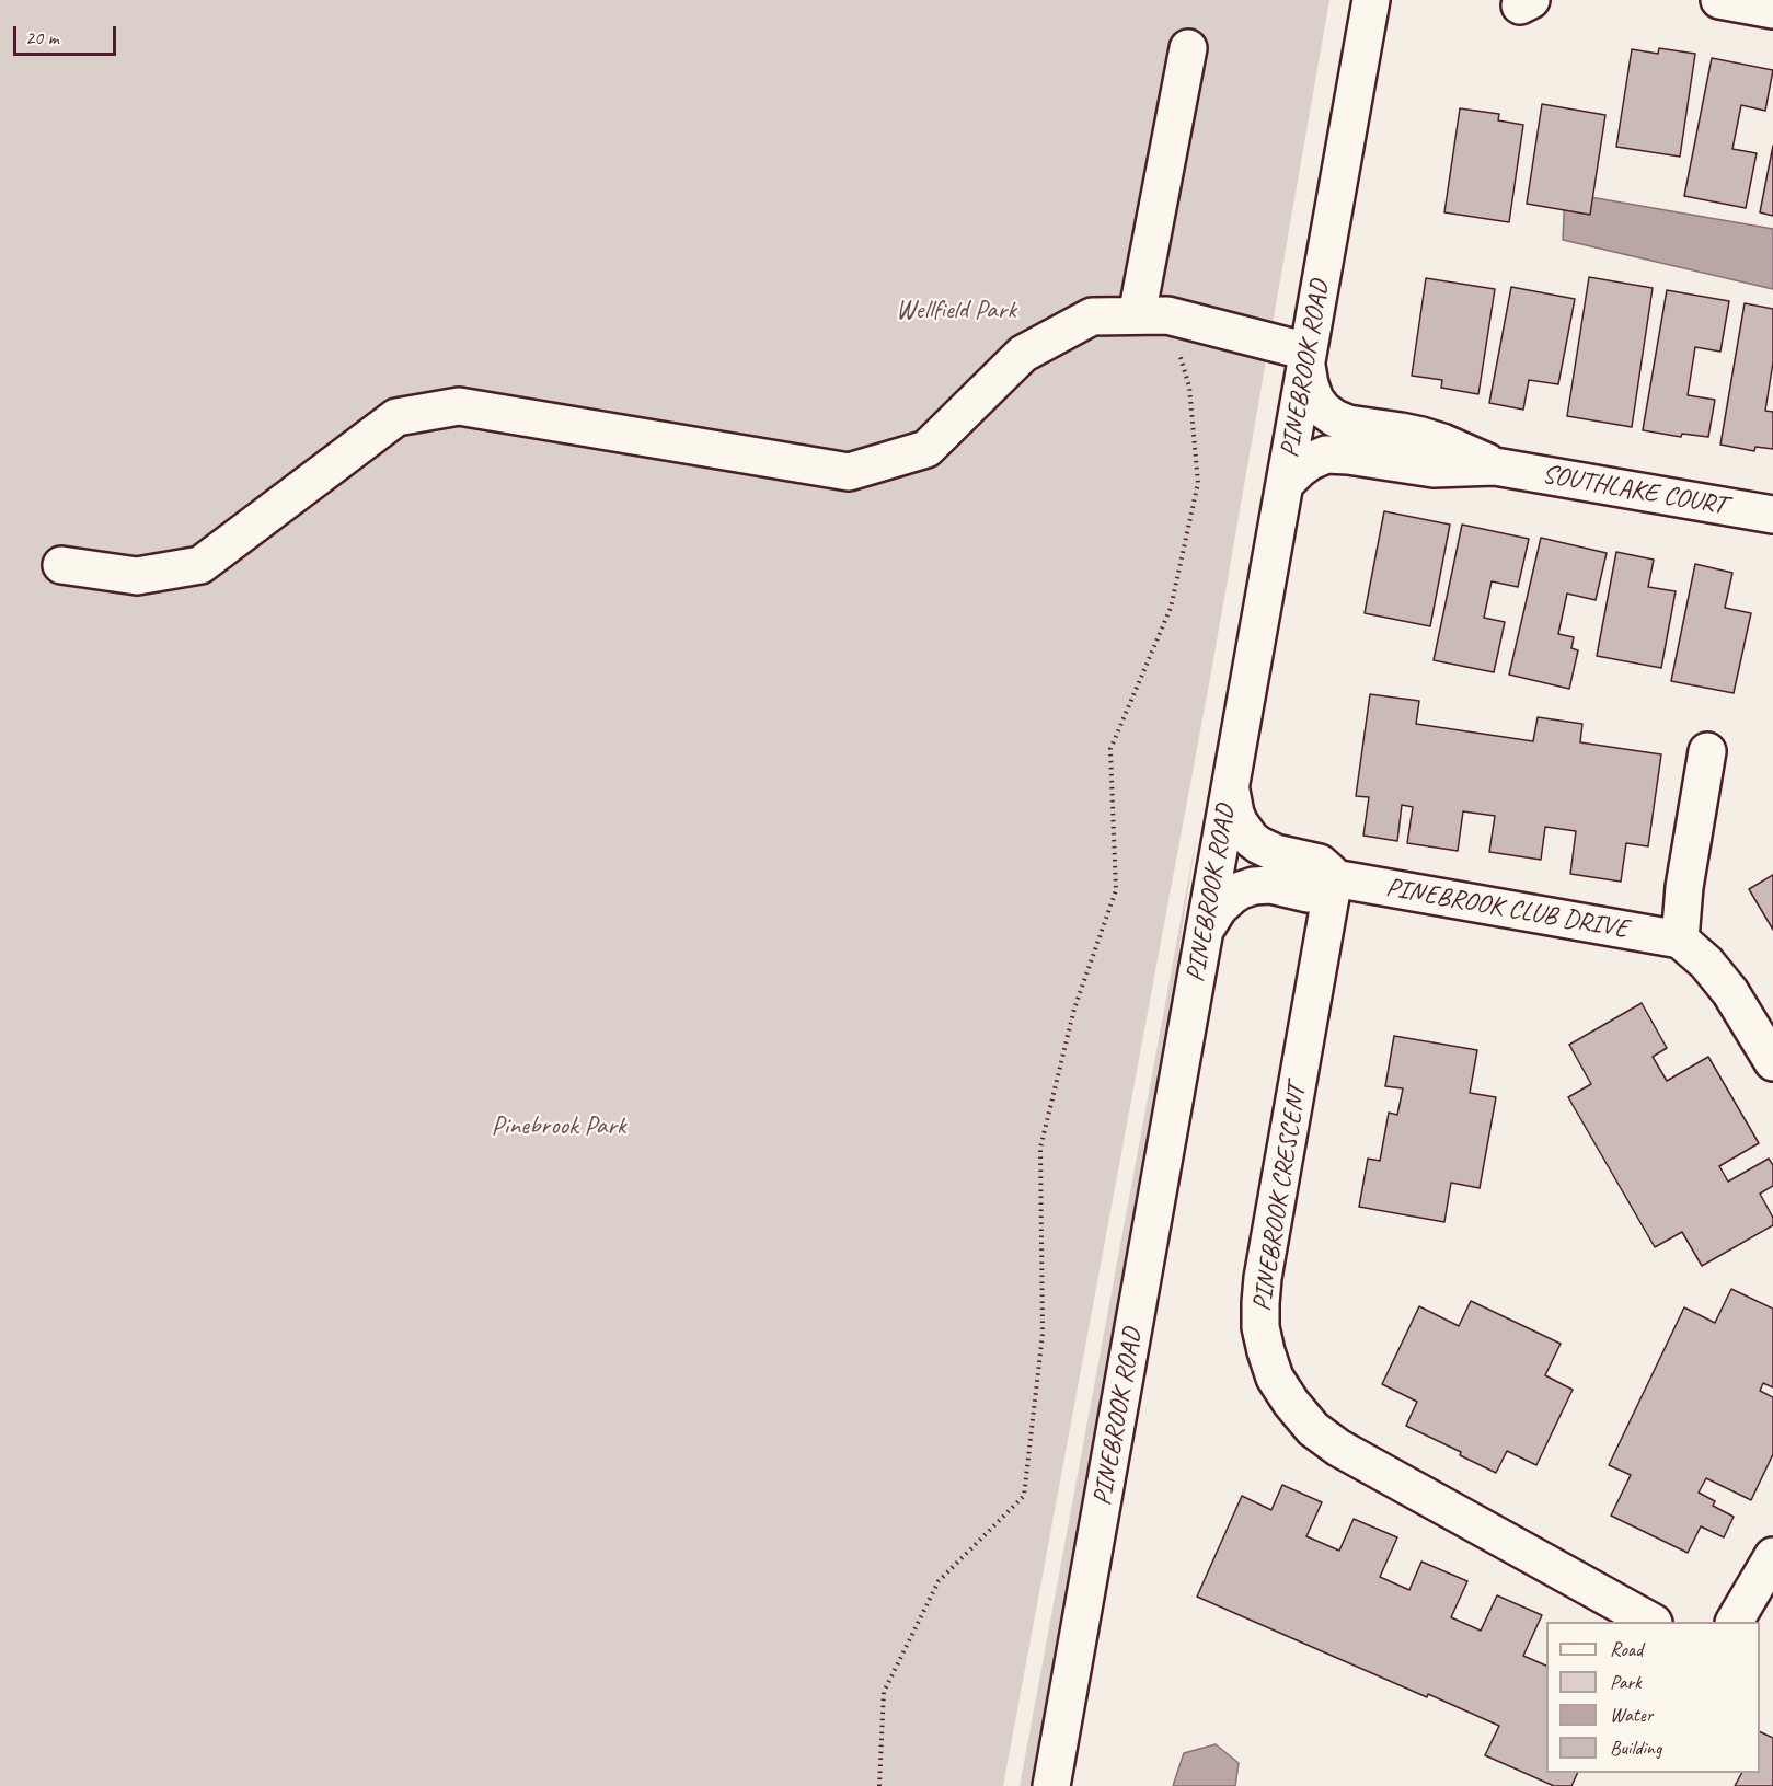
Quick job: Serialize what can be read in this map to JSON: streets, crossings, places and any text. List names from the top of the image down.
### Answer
{
  "streets": {
    "street": [
      "PINEBROOK ROAD",
      "SOUTHLAKE COURT",
      "PINEBROOK CLUB DRIVE",
      "PINEBROOK CRESCENT"
    ]
  },
  "crossings": [
    ["PINEBROOK ROAD", "SOUTHLAKE COURT"],
    ["PINEBROOK ROAD", "PINEBROOK CLUB DRIVE"],
    ["PINEBROOK CLUB DRIVE", "PINEBROOK CRESCENT"]
  ],
  "parks": ["Wellfield Park", "Pinebrook Park"],
  "legend": [
    "Road",
    "Park",
    "Water",
    "Building"
  ],
  "scale_bar": "20 m"
}
